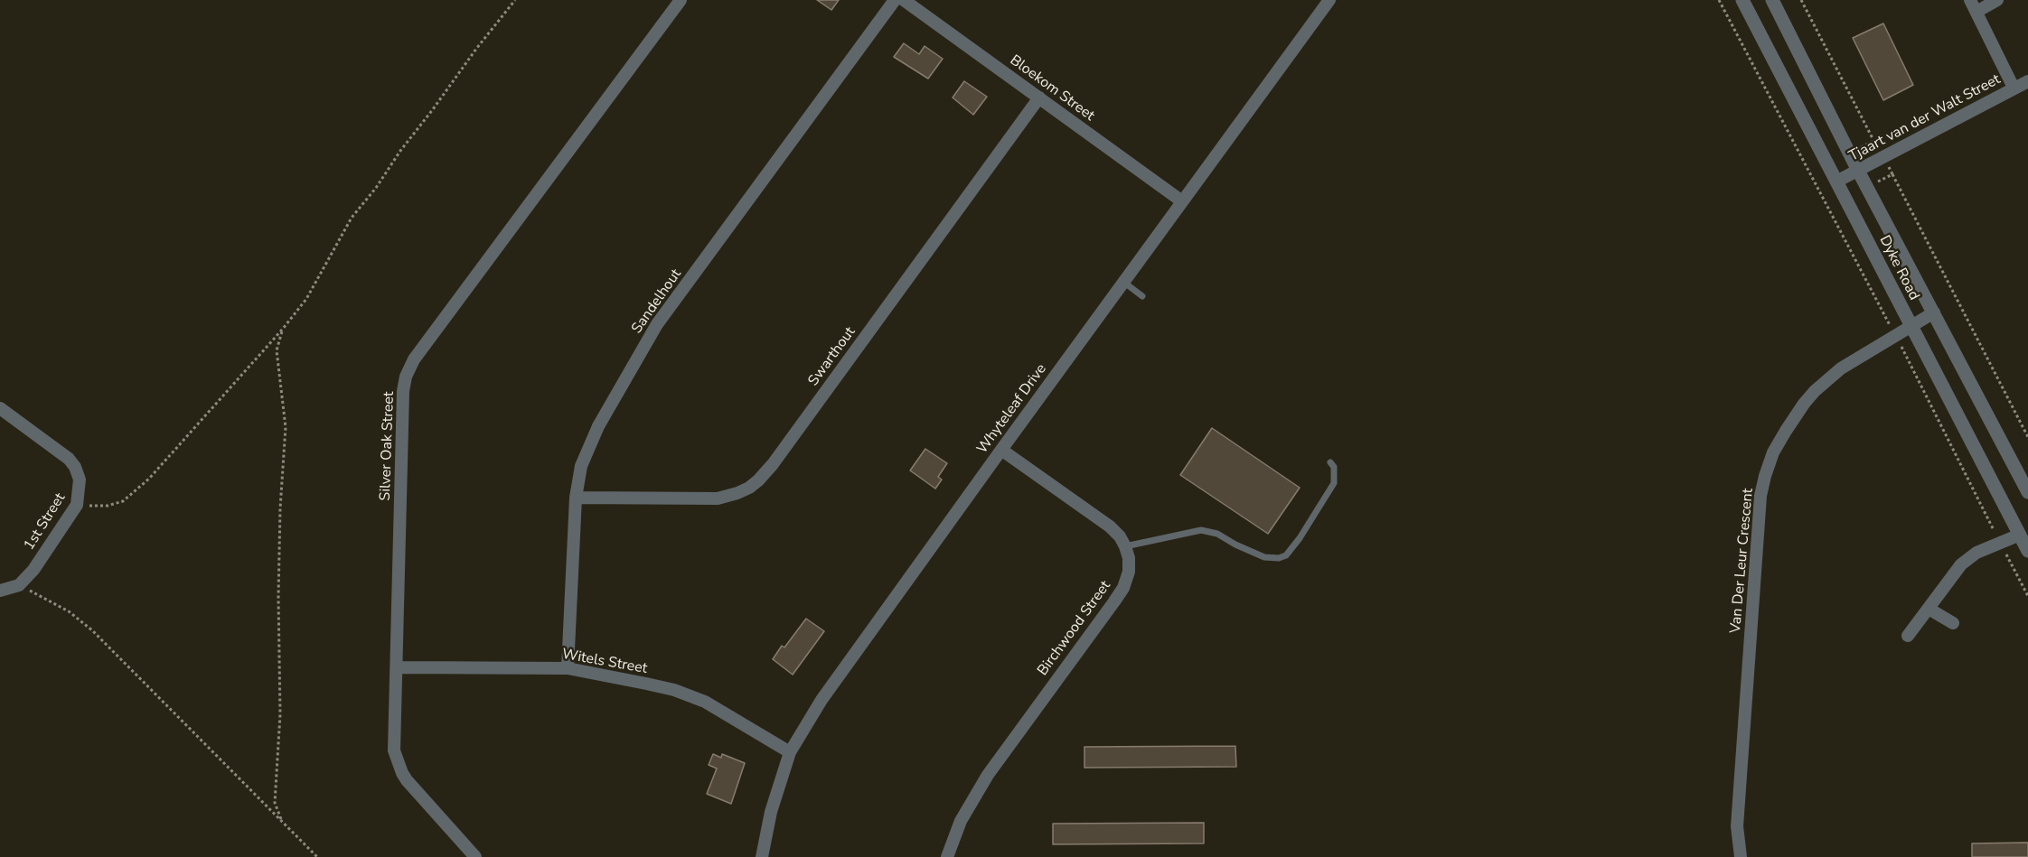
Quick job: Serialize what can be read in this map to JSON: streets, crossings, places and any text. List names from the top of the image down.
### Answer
{
  "streets": {
    "street": [
      "Bloekom Street",
      "Tjaart van der Walt Street",
      "Dyke Road",
      "Sandelhout",
      "Swarthout",
      "Whyteleaf Drive",
      "Silver Oak Street",
      "1st Street",
      "Van Der Leur Crescent",
      "Birchwood Street",
      "Witels Street"
    ]
  },
  "crossings": [
    ["Bloekom Street", "Swarthout"],
    ["Bloekom Street", "Whyteleaf Drive"],
    ["Tjaart van der Walt Street", "Dyke Road"],
    ["Dyke Road", "Van Der Leur Crescent"],
    ["Sandelhout", "Swarthout"],
    ["Sandelhout", "Witels Street"],
    ["Whyteleaf Drive", "Witels Street"],
    ["Silver Oak Street", "Witels Street"]
  ]
}
